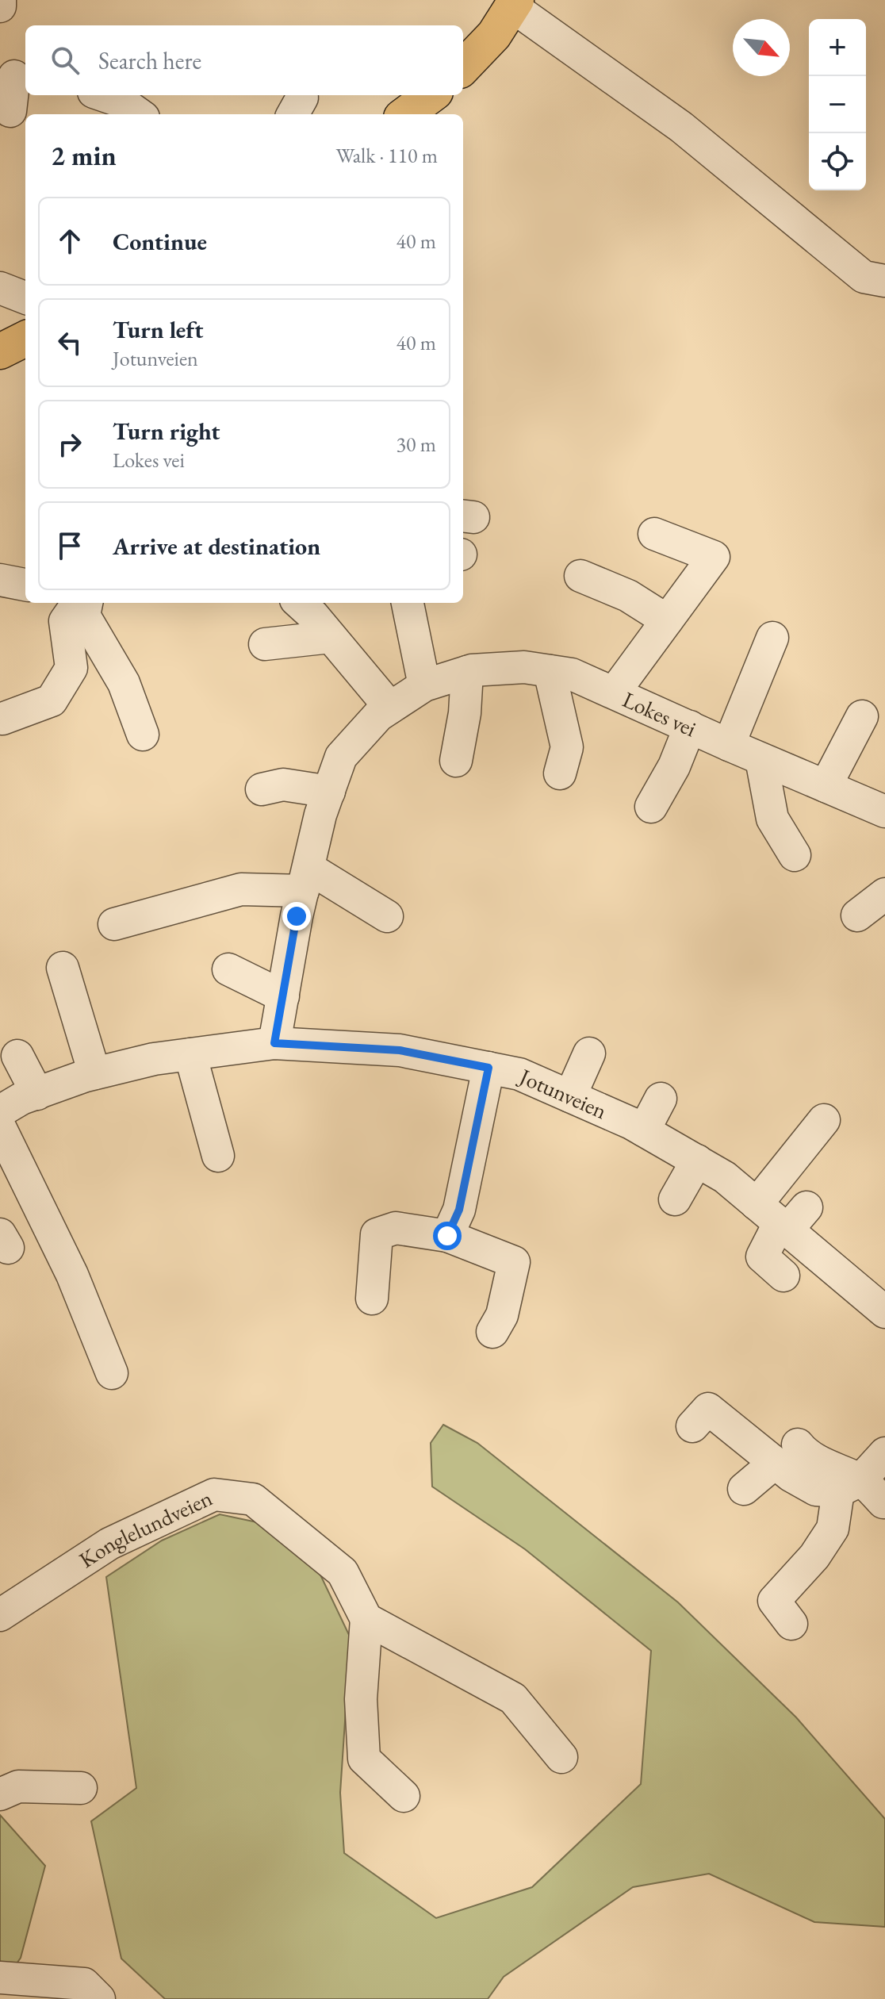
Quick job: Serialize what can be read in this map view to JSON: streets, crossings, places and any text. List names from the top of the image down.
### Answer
{
  "streets": {
    "street": ["Lokes vei", "Jotunveien", "Konglelundveien"]
  },
  "crossings": [
    ["Lokes vei", "Jotunveien"]
  ],
  "north": "bottom right",
  "page": {
    "map_buttons": ["+", "−"],
    "search": "Search here",
    "heading": ["2 min", "Walk · 110 m"],
    "list": [
      ["Continue", "40 m"],
      ["Turn left", "Jotunveien", "40 m"],
      ["Turn right", "Lokes vei", "30 m"],
      "Arrive at destination"
    ]
  }
}
